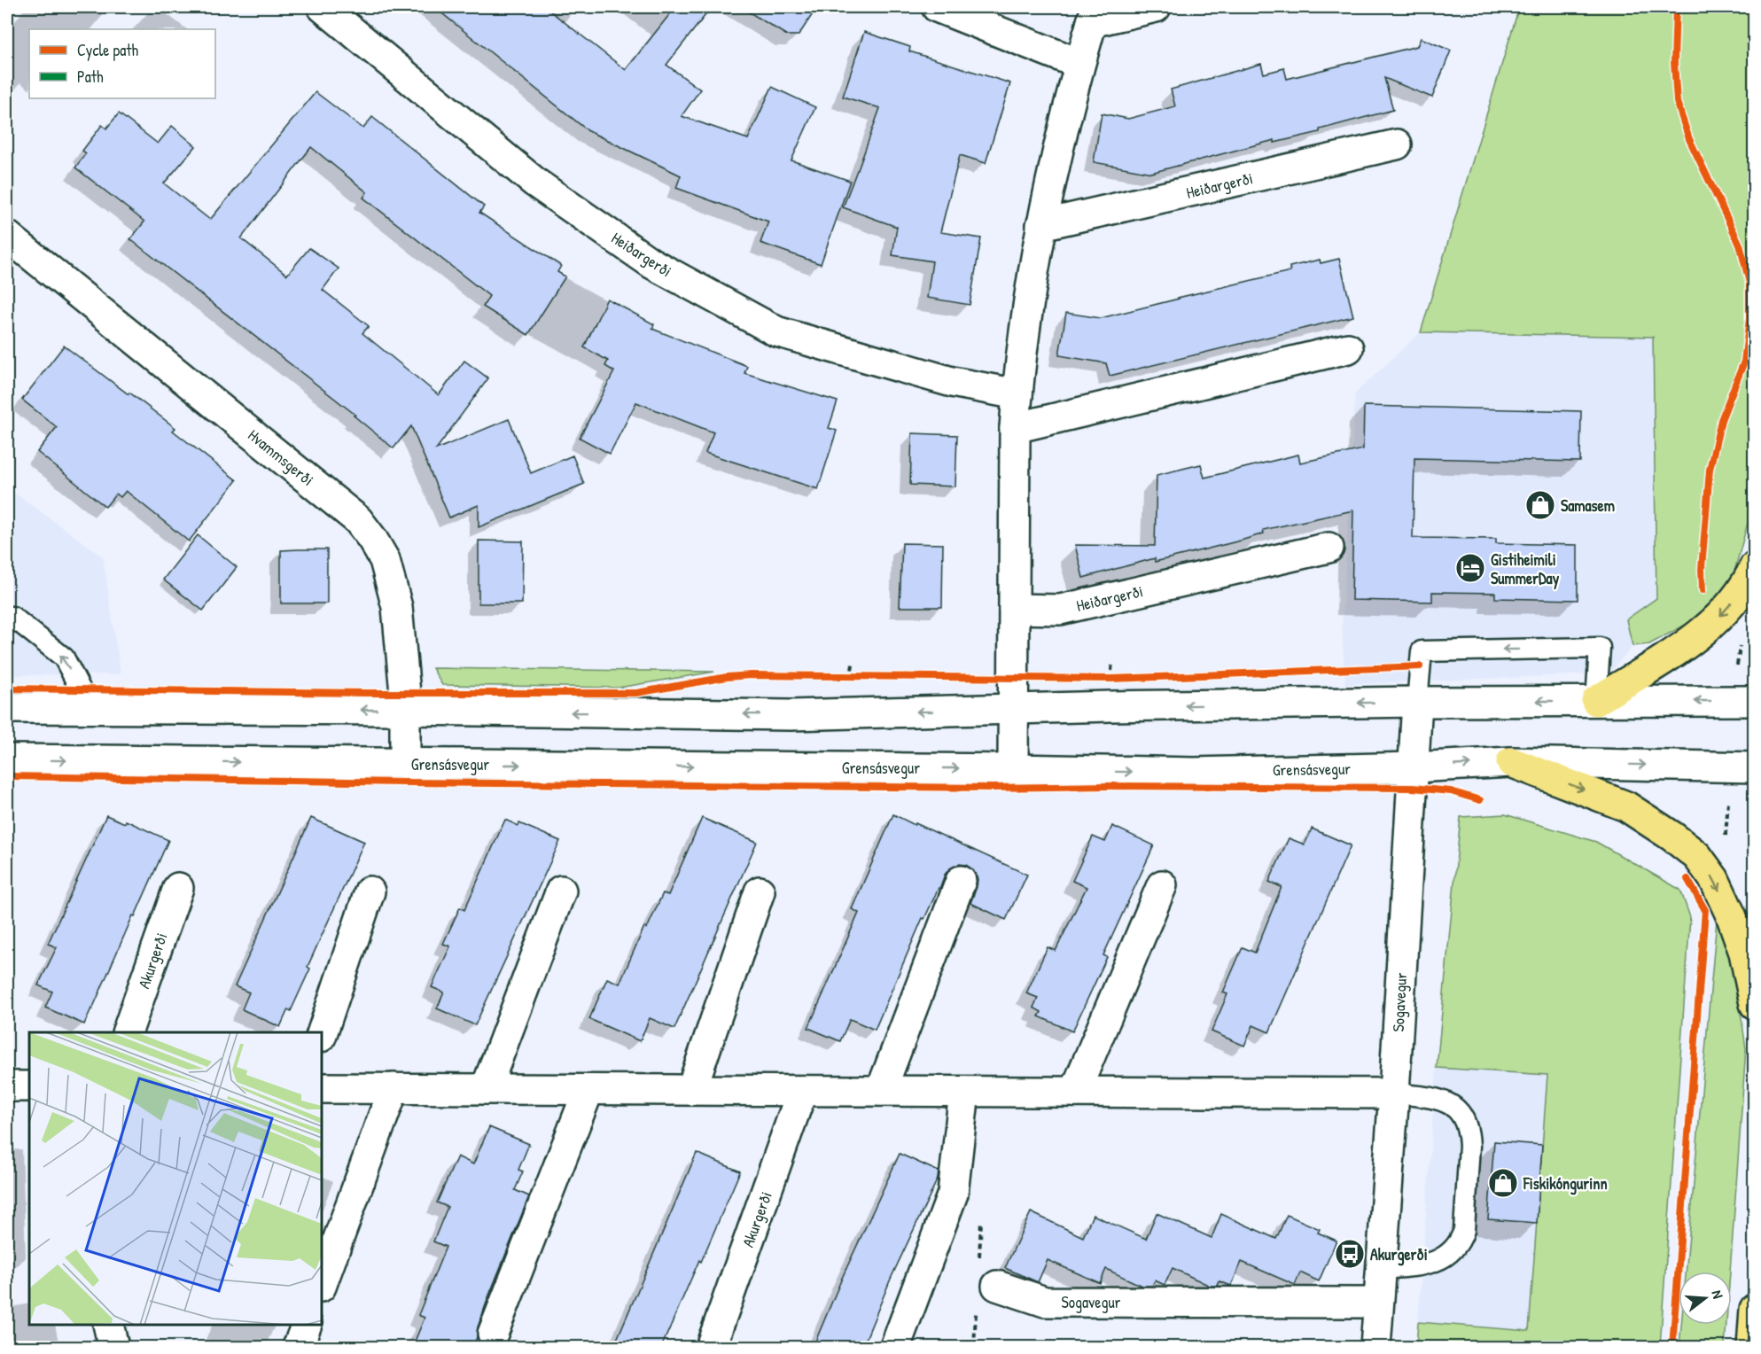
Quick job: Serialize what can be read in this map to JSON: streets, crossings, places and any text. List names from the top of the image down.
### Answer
{
  "streets": {
    "street": [
      "Heiðargerði",
      "Hvammsgerði",
      "Grensásvegur",
      "Akurgerði",
      "Sogavegur"
    ]
  },
  "crossings": [
    ["Hvammsgerði", "Grensásvegur"],
    ["Grensásvegur", "Sogavegur"]
  ],
  "places": {
    "shop": ["Samasem", "Fiskikóngurinn"],
    "hotel": ["Gistiheimili SummerDay"],
    "bus stop": ["Akurgerði"]
  },
  "legend": ["Cycle path", "Path"],
  "north": "right"
}
